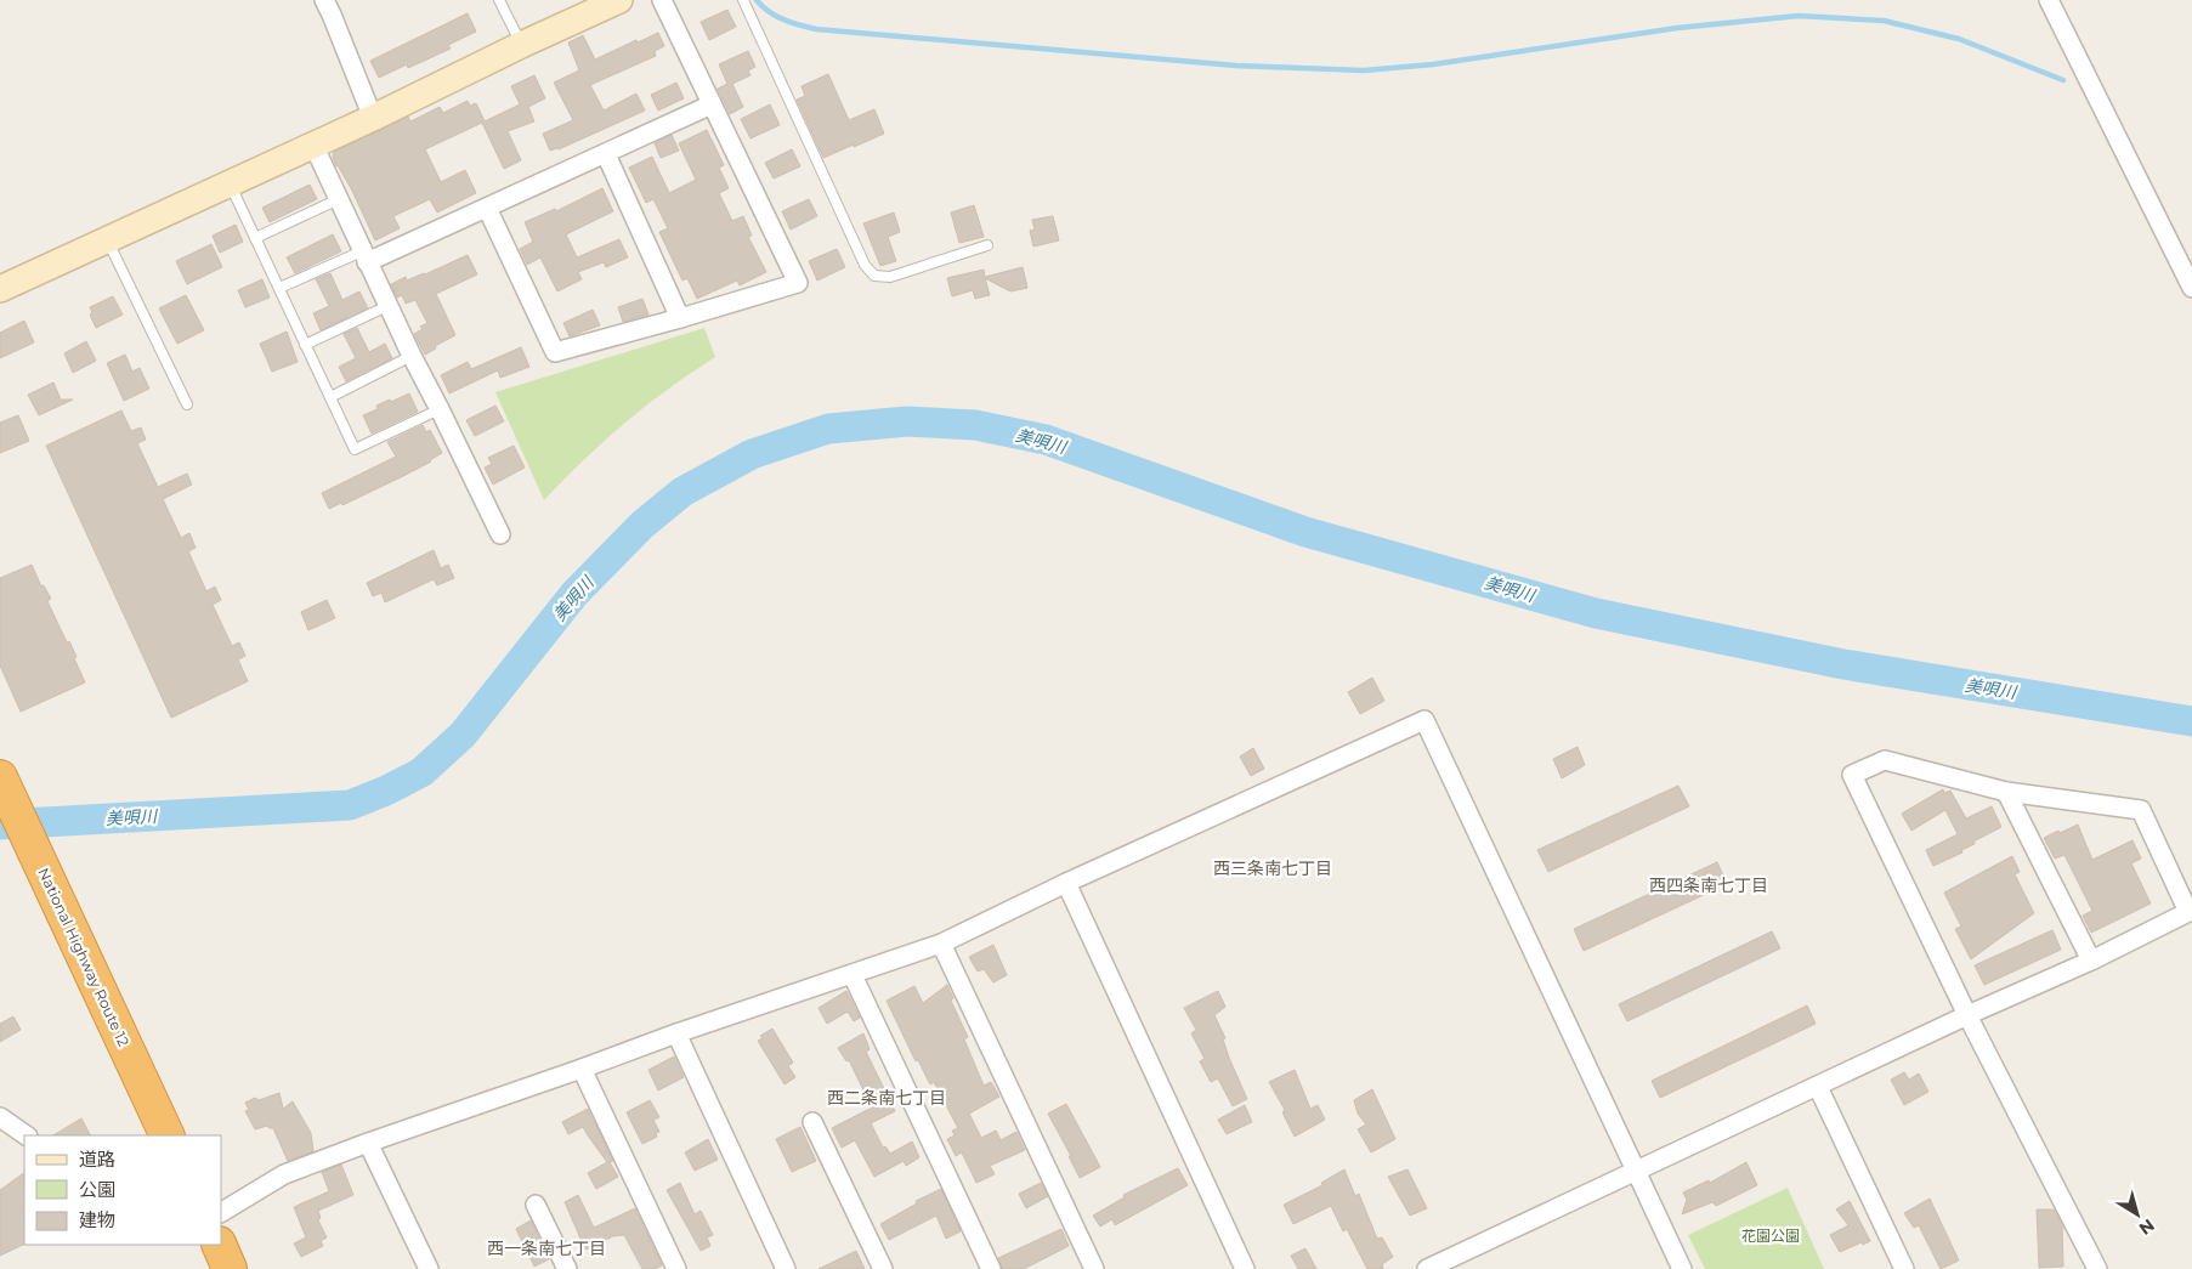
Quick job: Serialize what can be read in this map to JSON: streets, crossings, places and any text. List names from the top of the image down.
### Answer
{
  "streets": {
    "highway": ["National Highway Route 12"]
  },
  "districts": [
    "西三条南七丁目",
    "西四条南七丁目",
    "西二条南七丁目",
    "西一条南七丁目"
  ],
  "water": ["美唄川"],
  "parks": ["花園公園"],
  "legend": ["道路", "公園", "建物"],
  "north": "bottom right"
}
